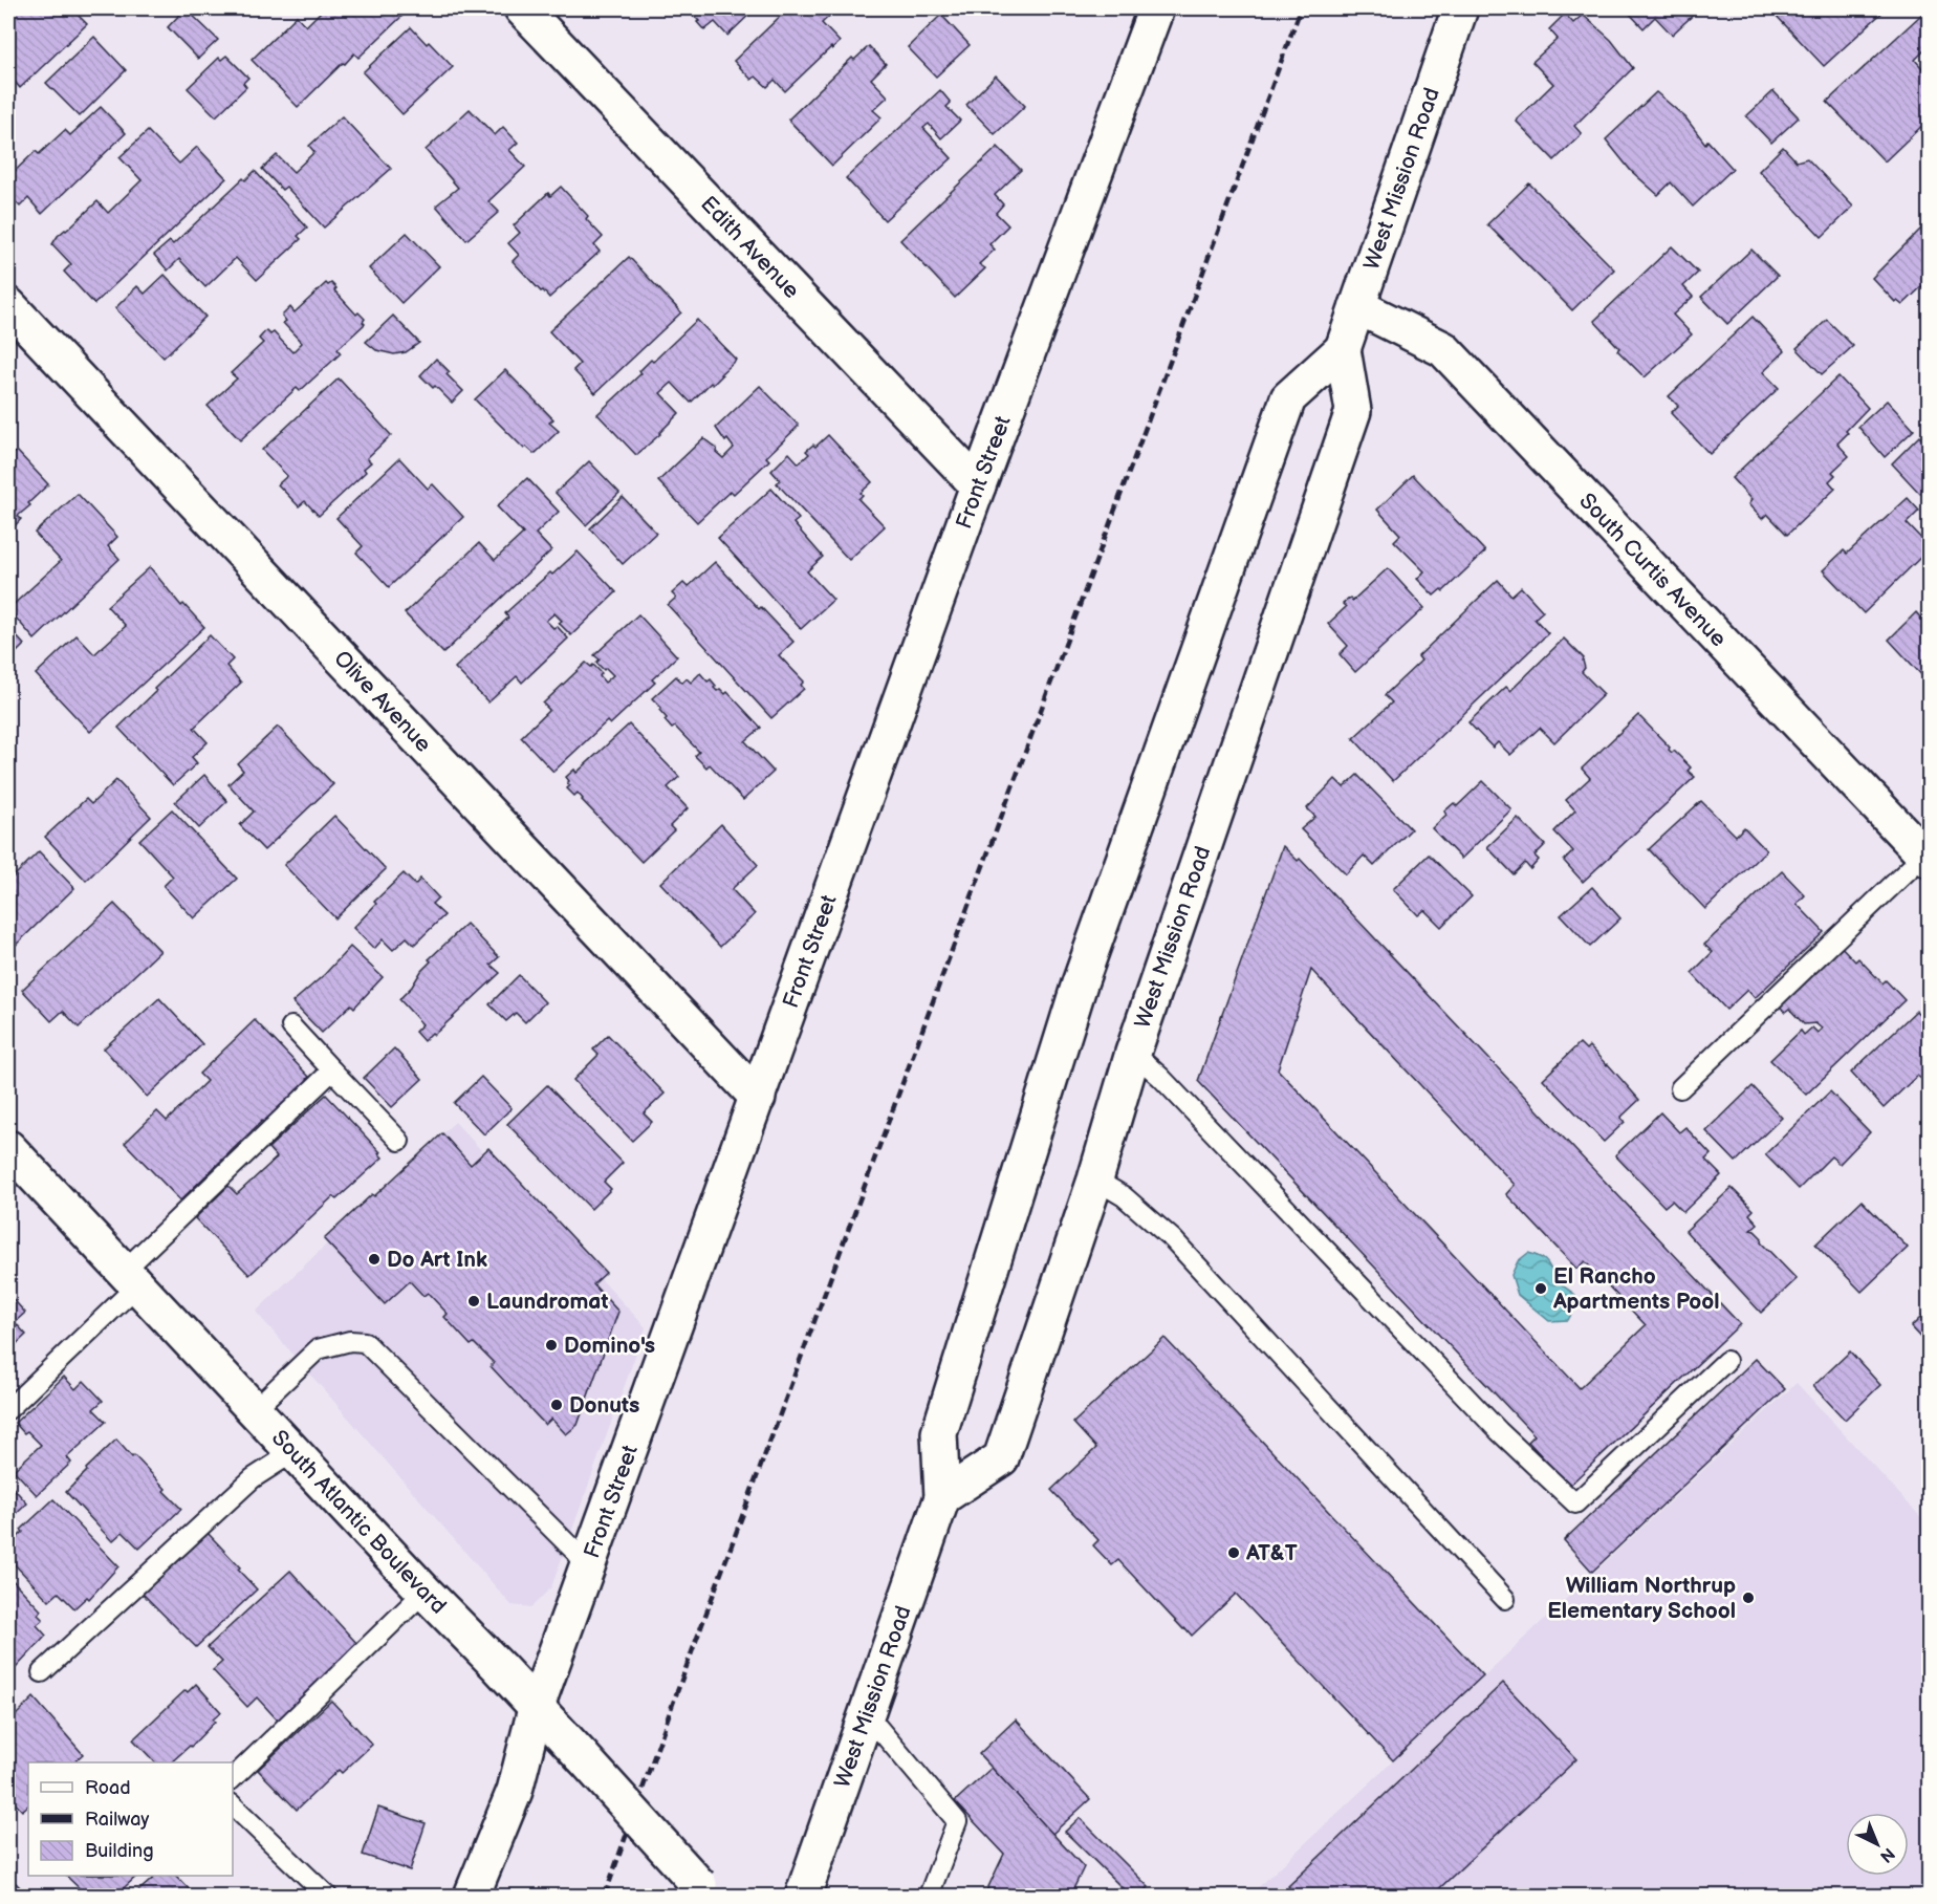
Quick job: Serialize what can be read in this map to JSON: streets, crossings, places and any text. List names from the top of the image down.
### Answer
{
  "streets": {
    "street": [
      "West Mission Road",
      "Edith Avenue",
      "Front Street",
      "South Curtis Avenue",
      "Olive Avenue",
      "South Atlantic Boulevard"
    ]
  },
  "crossings": [
    ["West Mission Road", "South Curtis Avenue"],
    ["Edith Avenue", "Front Street"],
    ["Front Street", "Olive Avenue"],
    ["Front Street", "South Atlantic Boulevard"]
  ],
  "places": [
    "Do Art Ink",
    "El Rancho Apartments Pool",
    "Laundromat",
    "Domino's",
    "Donuts",
    "AT&T",
    "William Northrup Elementary School"
  ],
  "legend": ["Road", "Railway", "Building"],
  "north": "bottom right"
}
